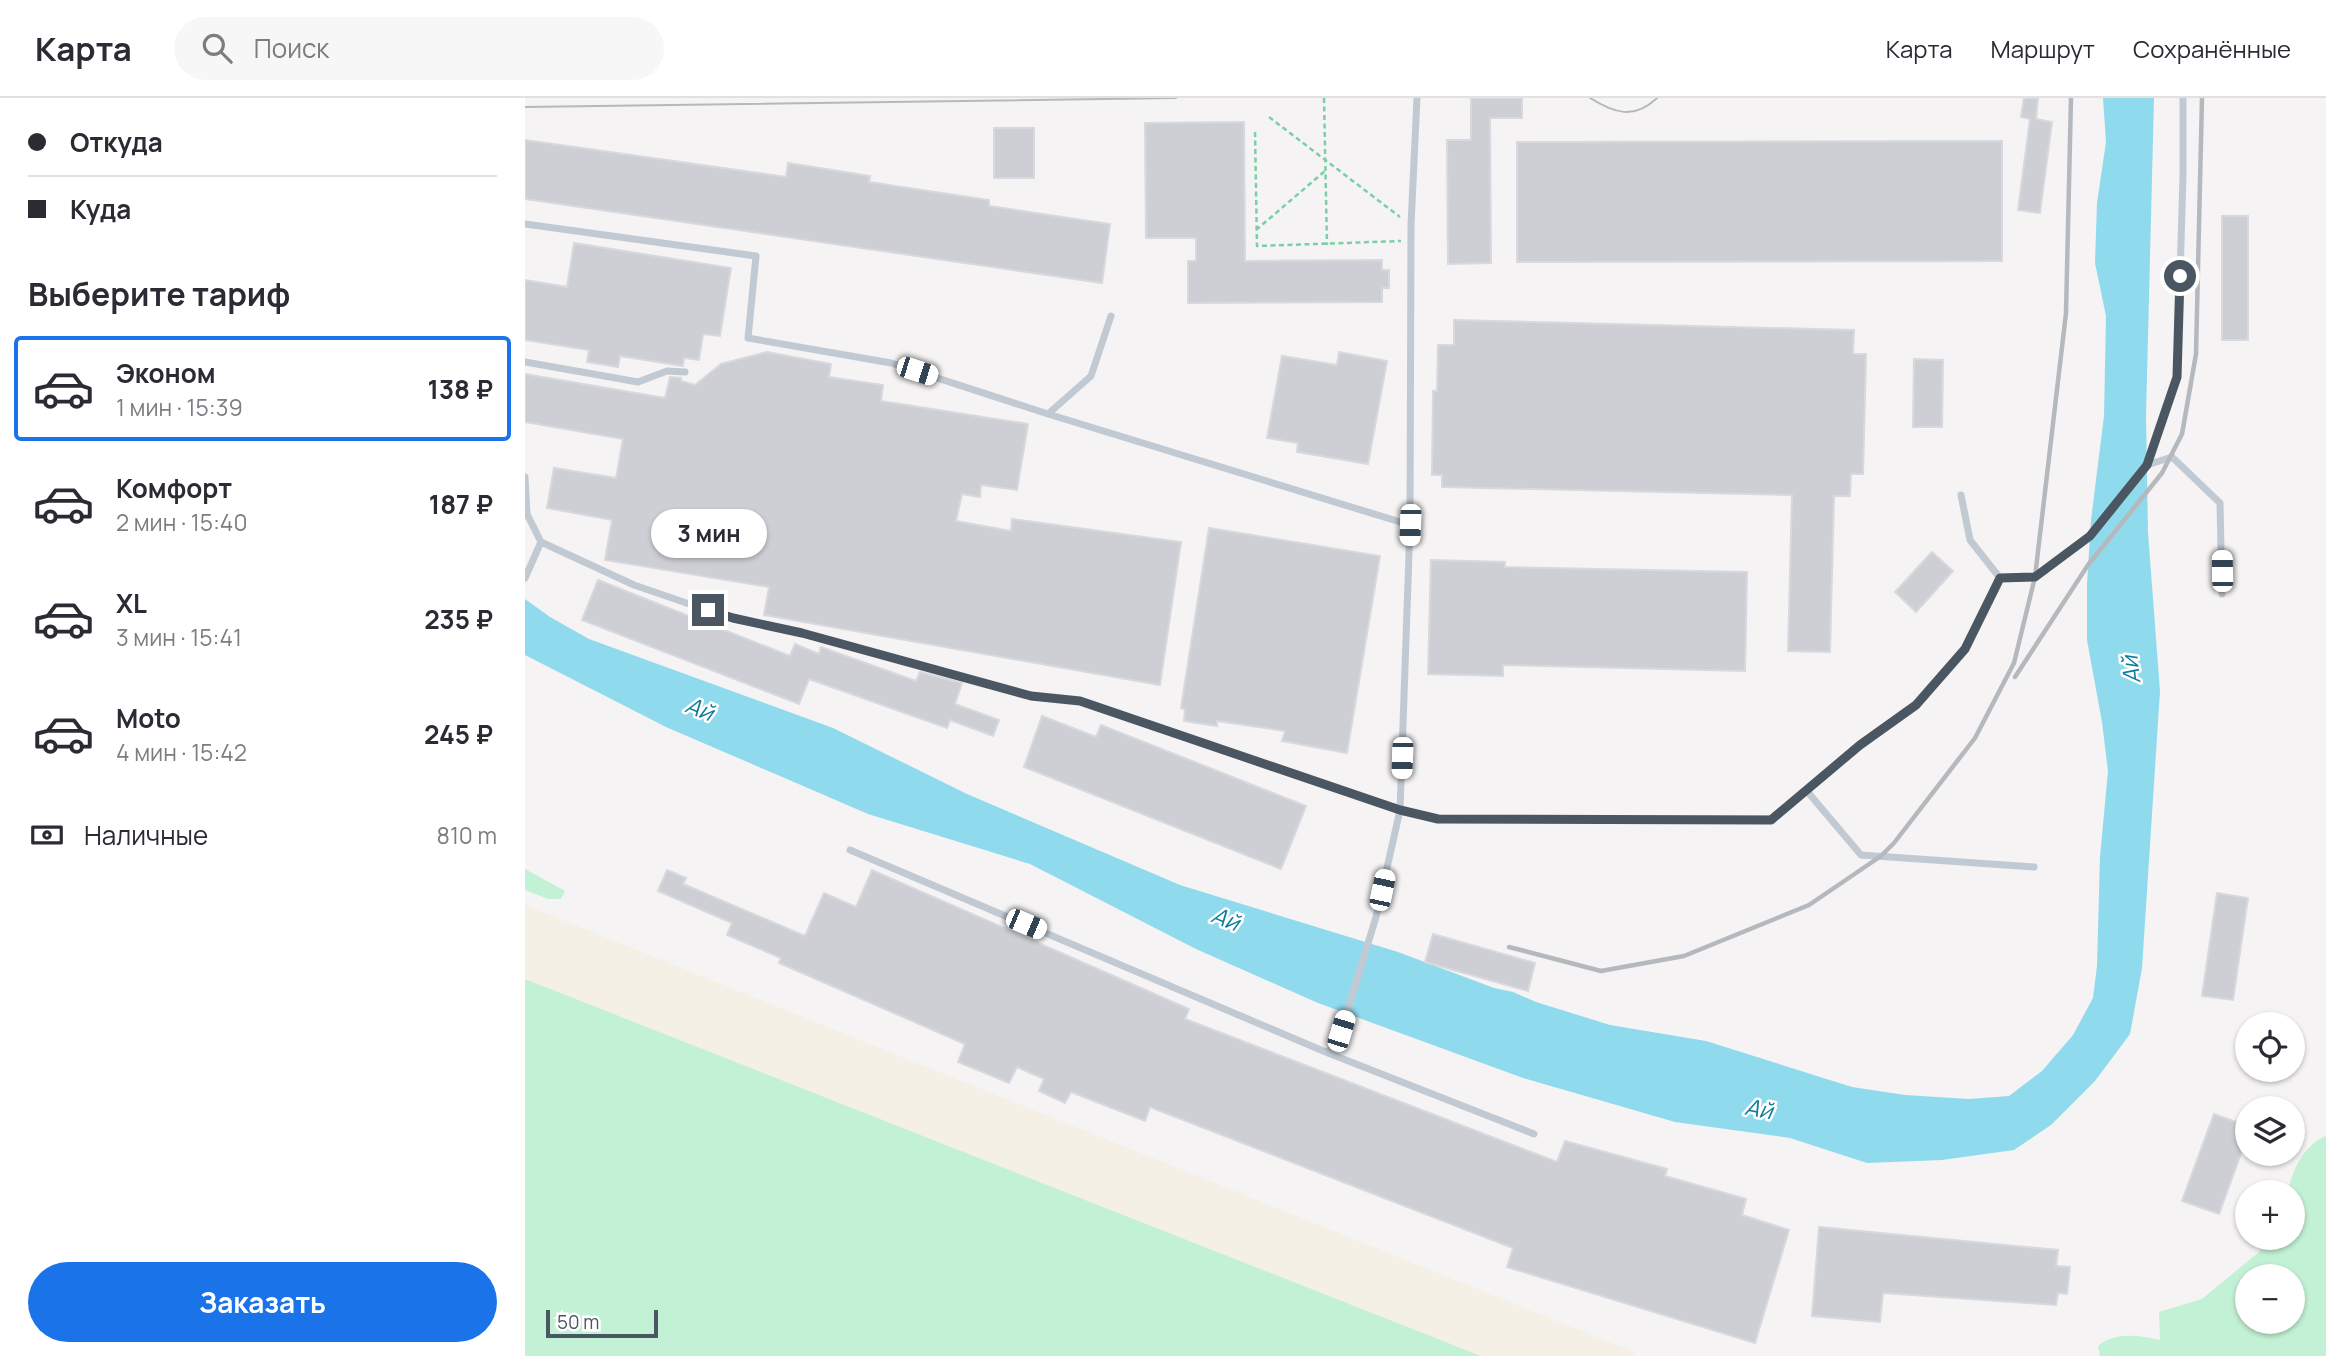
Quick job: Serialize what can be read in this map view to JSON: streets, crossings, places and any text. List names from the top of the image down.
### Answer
{
  "water": ["Ай"],
  "scale_bar": "50 m",
  "page": {
    "header": "Карта",
    "search": "Поиск",
    "nav": ["Карта", "Маршрут", "Сохранённые"],
    "banner": ["Откуда", "Куда"],
    "heading": "Выберите тариф",
    "list": [
      {
        "name": "Эконом",
        "note": "1 мин · 15:39",
        "value": "138 ₽"
      },
      {
        "name": "Комфорт",
        "note": "2 мин · 15:40",
        "value": "187 ₽"
      },
      {
        "name": "XL",
        "note": "3 мин · 15:41",
        "value": "235 ₽"
      },
      {
        "name": "Moto",
        "note": "4 мин · 15:42",
        "value": "245 ₽"
      }
    ],
    "bubble": "3 мин",
    "pay": ["Наличные", "810 m"],
    "map_buttons": ["+", "−"],
    "buttons": "Заказать",
    "scale": "50 m"
  }
}
